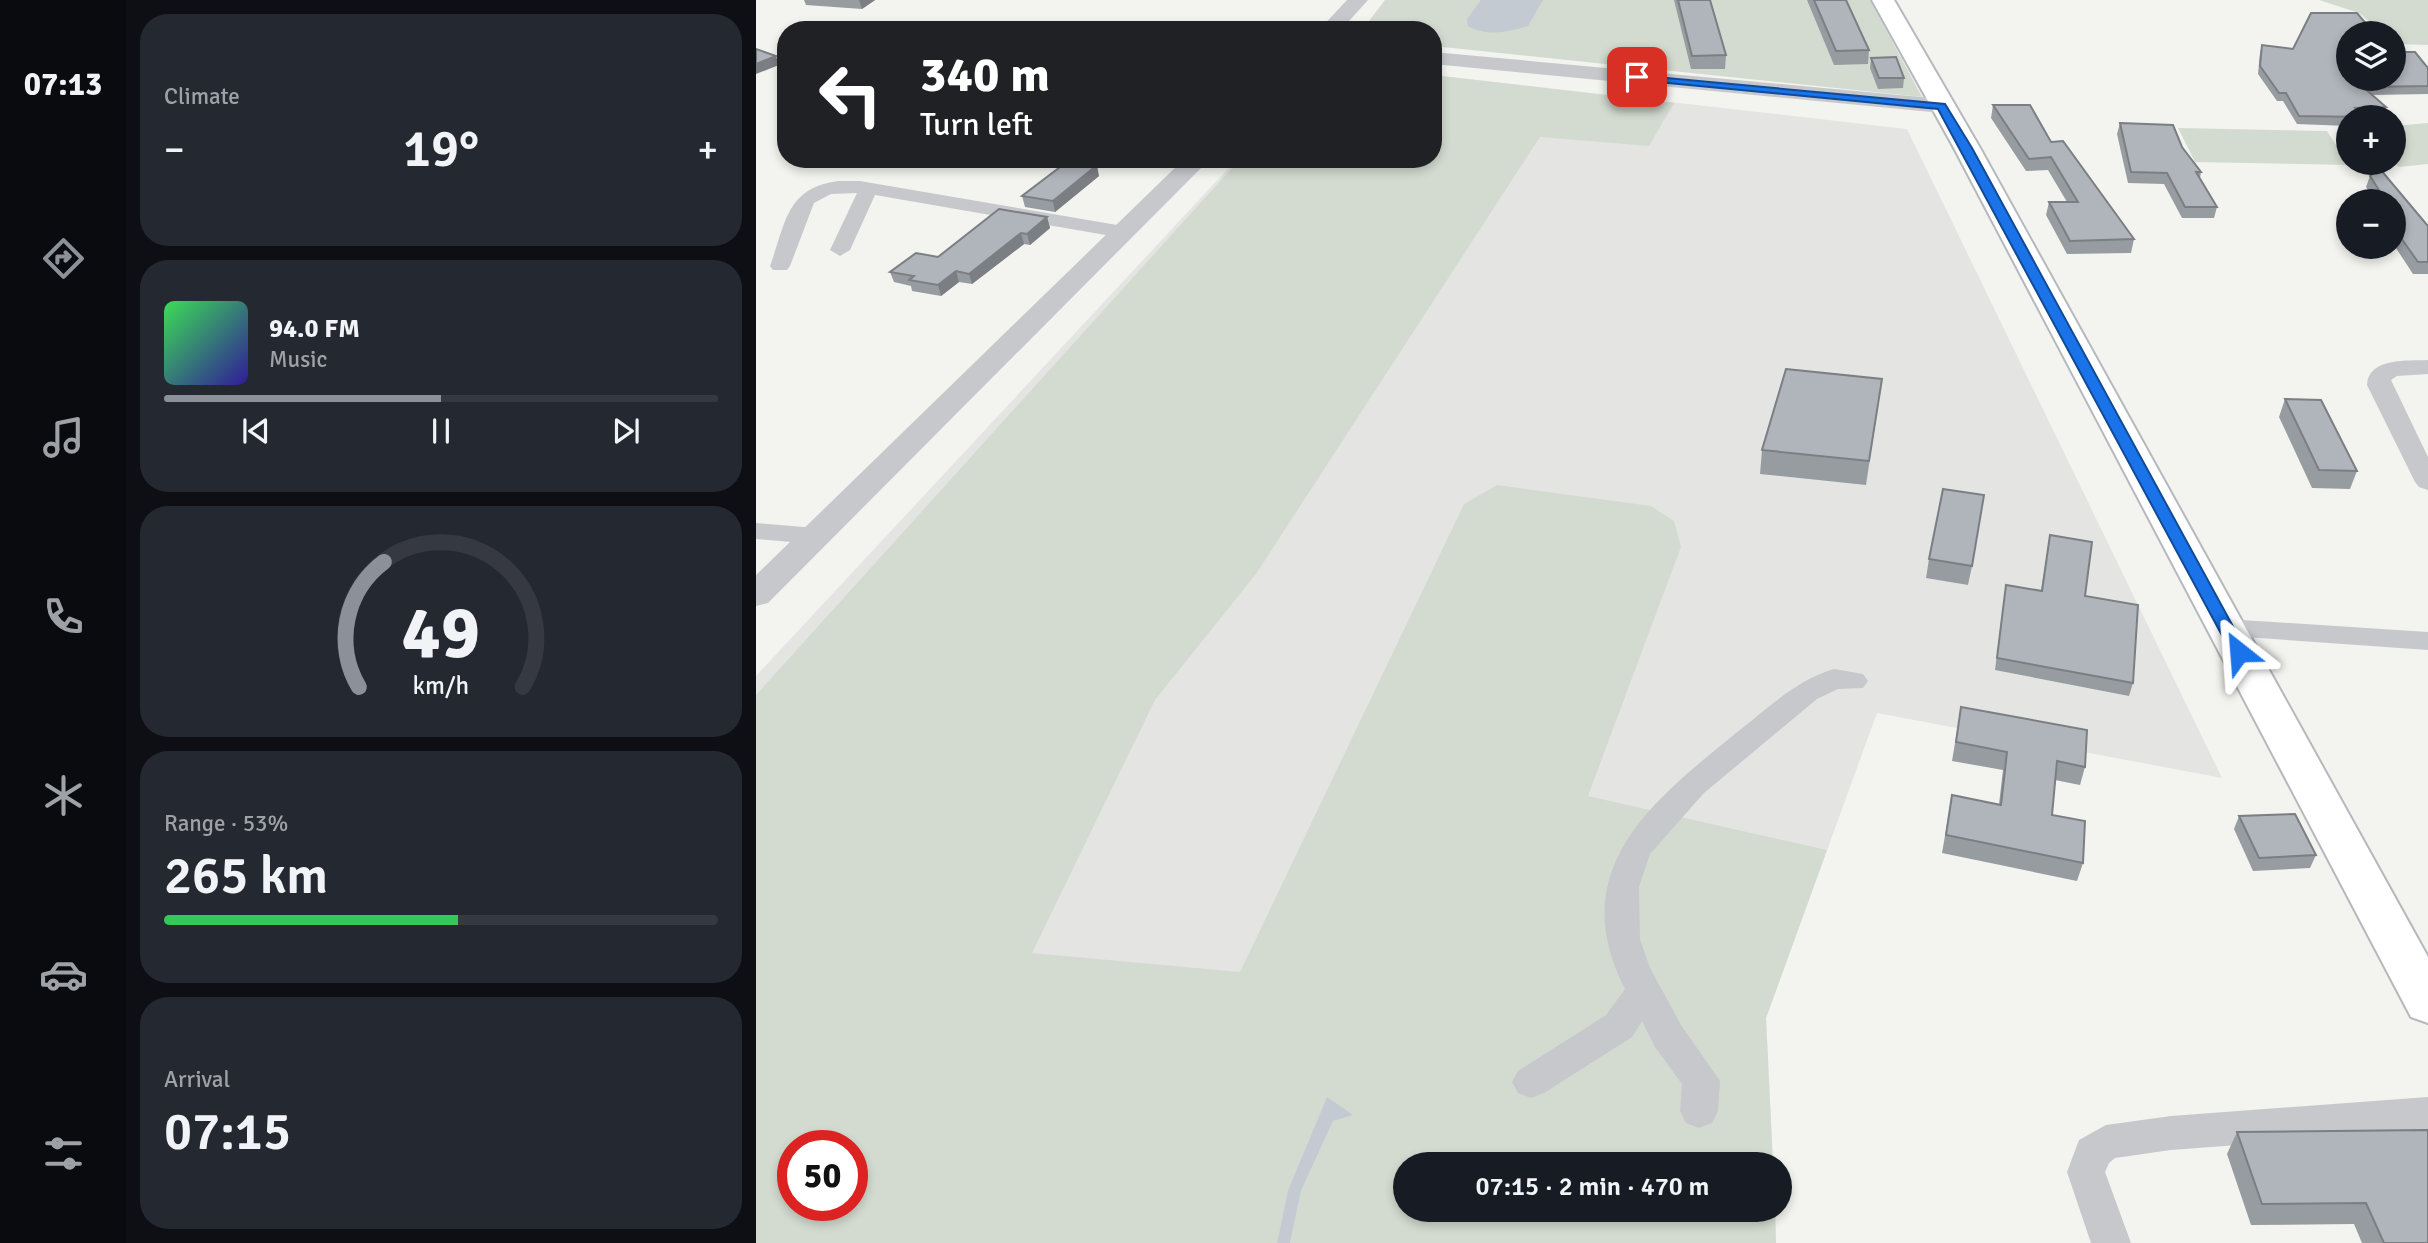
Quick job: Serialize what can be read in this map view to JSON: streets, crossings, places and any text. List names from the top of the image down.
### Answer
{
  "page": {
    "tabs": "07:13",
    "tile": [
      "Climate",
      ["Range · 53%", "265 km"],
      ["Arrival", "07:15"]
    ],
    "map_buttons": ["+", "−"],
    "turn": ["340 m", "Turn left"],
    "heat": ["−", "19°", "+"],
    "song": ["94.0 FM", "Music"],
    "limit": "50",
    "trip": "07:15 · 2 min · 470 m",
    "gauge": ["49", "km/h"]
  }
}
